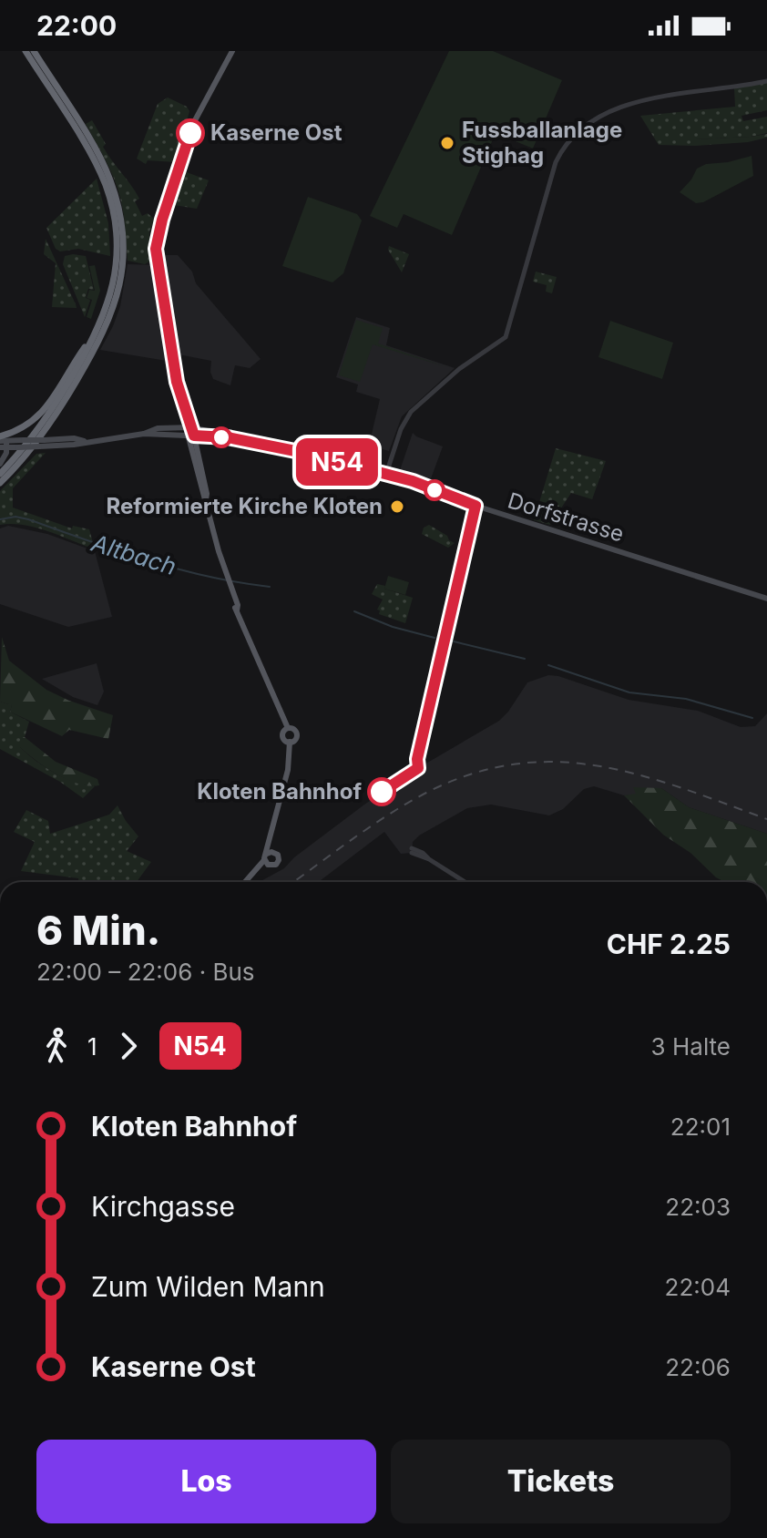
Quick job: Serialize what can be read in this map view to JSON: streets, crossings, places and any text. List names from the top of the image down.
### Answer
{
  "streets": {
    "main road": ["Dorfstrasse"]
  },
  "water": ["Altbach"],
  "places": [
    "Kaserne Ost",
    "Fussballanlage Stighag",
    "Reformierte Kirche Kloten",
    "Kloten Bahnhof"
  ],
  "lines": ["bus line N54"],
  "page": {
    "status": "22:00",
    "on_map": "N54",
    "heading": ["6 Min.", "22:00 – 22:06 · Bus", "CHF 2.25"],
    "legs": ["1", "N54", "3 Halte"],
    "list": [
      {
        "name": "Kloten Bahnhof",
        "value": "22:01"
      },
      {
        "name": "Kirchgasse",
        "value": "22:03"
      },
      {
        "name": "Zum Wilden Mann",
        "value": "22:04"
      },
      {
        "name": "Kaserne Ost",
        "value": "22:06"
      }
    ],
    "buttons": ["Los", "Tickets"]
  }
}
